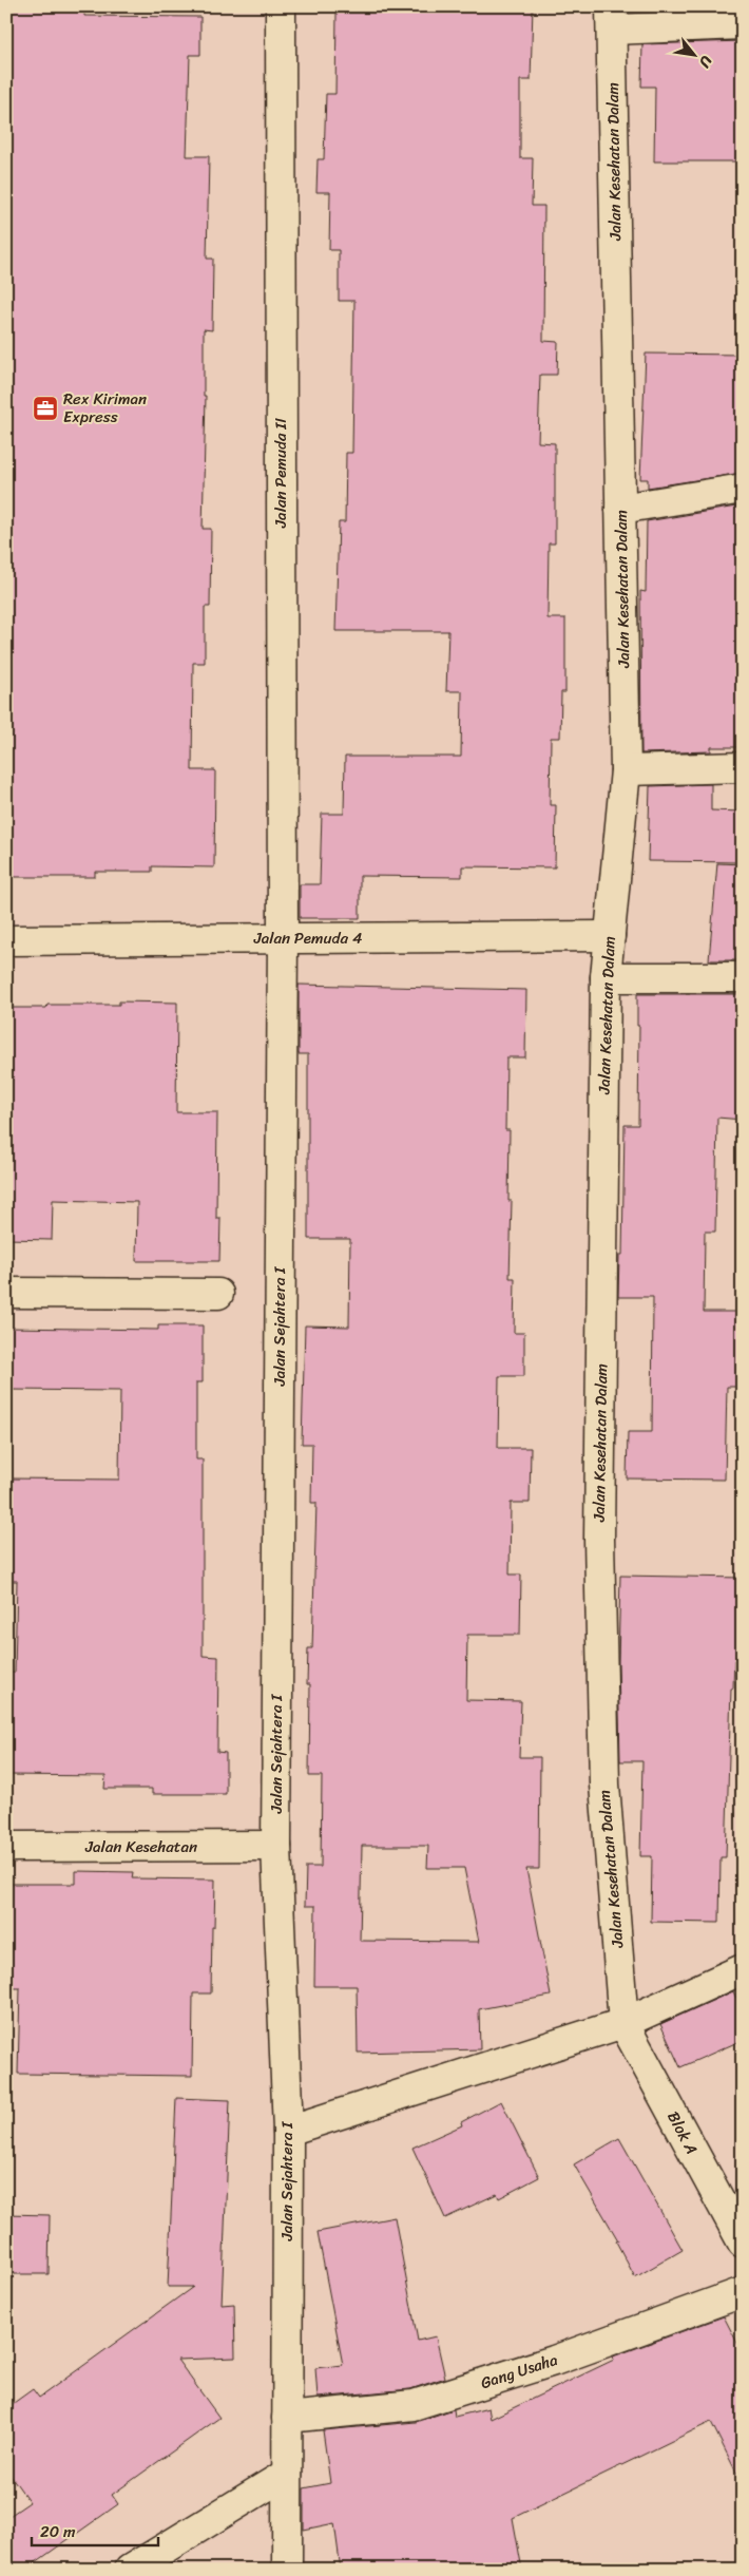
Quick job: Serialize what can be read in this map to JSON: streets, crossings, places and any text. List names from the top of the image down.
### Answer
{
  "streets": {
    "street": [
      "Jalan Kesehatan Dalam",
      "Jalan Pemuda II",
      "Jalan Pemuda 4",
      "Jalan Sejahtera I",
      "Jalan Kesehatan",
      "Blok A",
      "Gang Usaha"
    ]
  },
  "crossings": [
    ["Jalan Kesehatan Dalam", "Jalan Pemuda 4"],
    ["Jalan Kesehatan Dalam", "Blok A"],
    ["Jalan Pemuda II", "Jalan Pemuda 4"],
    ["Jalan Pemuda II", "Jalan Sejahtera I"],
    ["Jalan Pemuda 4", "Jalan Sejahtera I"],
    ["Jalan Sejahtera I", "Jalan Kesehatan"],
    ["Jalan Sejahtera I", "Gang Usaha"]
  ],
  "places": {
    "office": ["Rex Kiriman Express"]
  },
  "scale_bar": "20 m",
  "north": "bottom right"
}
